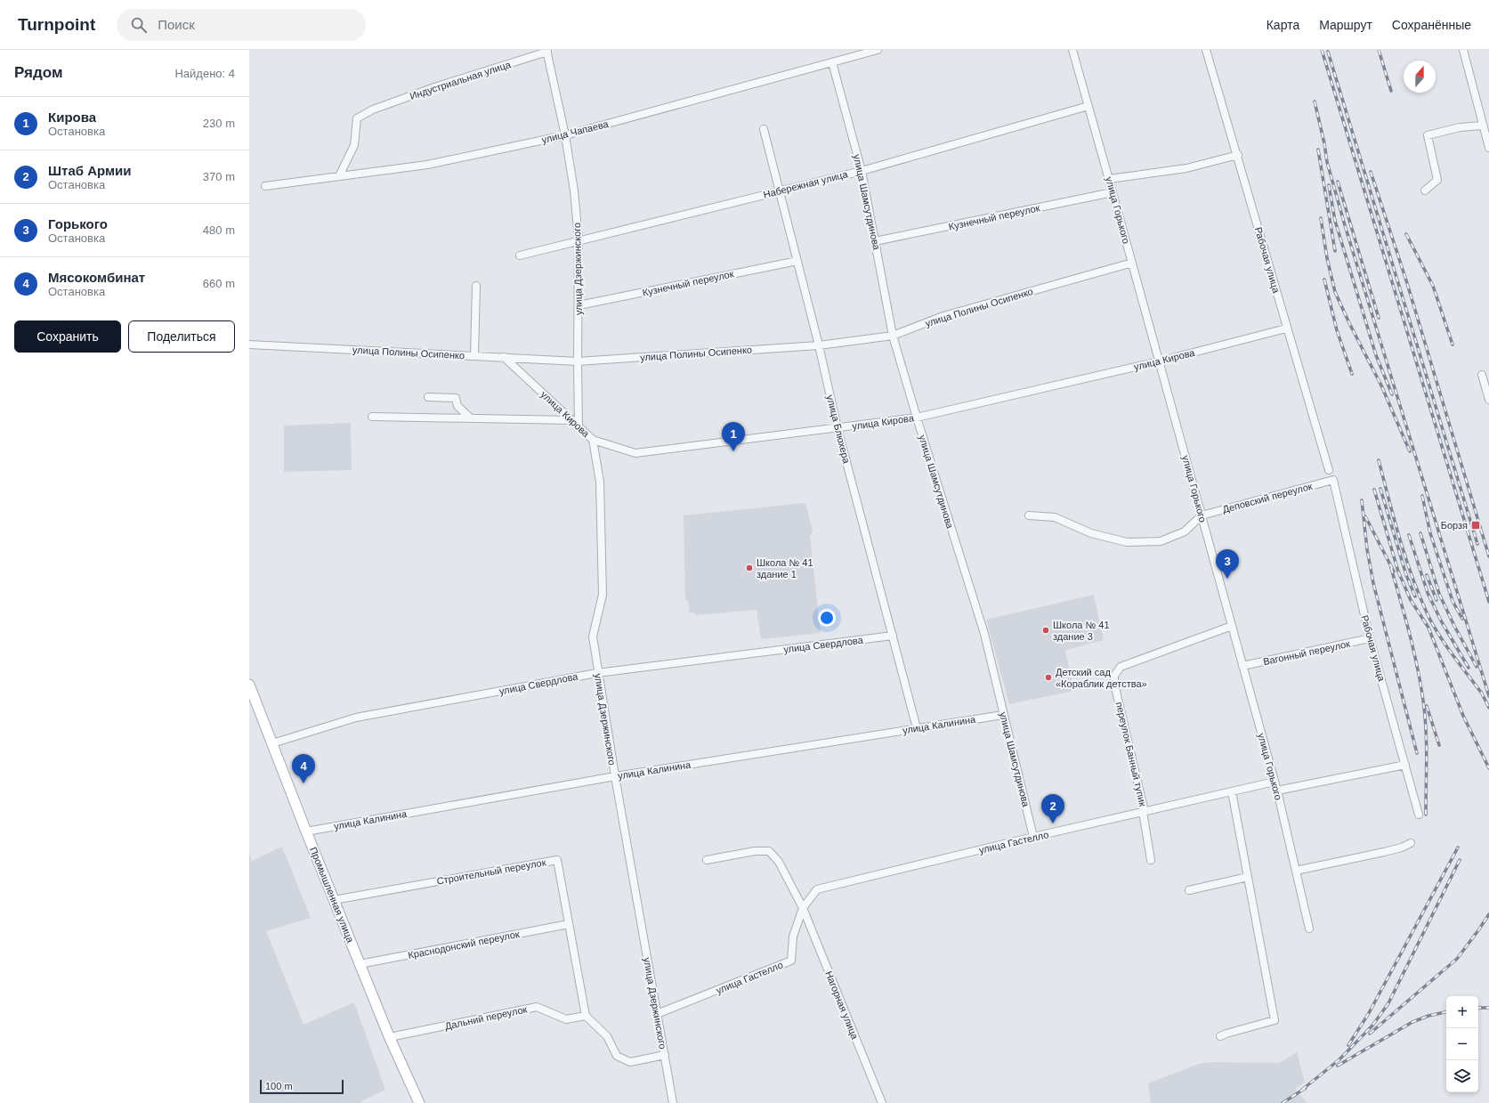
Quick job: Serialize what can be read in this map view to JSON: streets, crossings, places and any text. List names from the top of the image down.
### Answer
{
  "streets": {
    "main road": ["Промышленная улица"],
    "street": [
      "Индустриальная улица",
      "улица Чапаева",
      "Набережная улица",
      "улица Шамсутдинова",
      "улица Горького",
      "Кузнечный переулок",
      "Рабочая улица",
      "улица Дзержинского",
      "улица Полины Осипенко",
      "улица Кирова",
      "улица Блюхера",
      "Деповский переулок",
      "улица Свердлова",
      "Вагонный переулок",
      "улица Калинина",
      "переулок Банный тупик",
      "улица Гастелло",
      "Строительный переулок",
      "Краснодонский переулок",
      "Нагорная улица",
      "Дальний переулок"
    ]
  },
  "crossings": [
    ["Индустриальная улица", "улица Чапаева"],
    ["Индустриальная улица", "улица Дзержинского"],
    ["улица Чапаева", "улица Шамсутдинова"],
    ["улица Чапаева", "улица Дзержинского"],
    ["Набережная улица", "улица Шамсутдинова"],
    ["Набережная улица", "улица Горького"],
    ["Набережная улица", "улица Дзержинского"],
    ["Набережная улица", "улица Блюхера"],
    ["улица Шамсутдинова", "Кузнечный переулок"],
    ["улица Шамсутдинова", "улица Полины Осипенко"],
    ["улица Шамсутдинова", "улица Кирова"],
    ["улица Шамсутдинова", "улица Калинина"],
    ["улица Шамсутдинова", "улица Гастелло"],
    ["улица Горького", "Кузнечный переулок"],
    ["улица Горького", "улица Полины Осипенко"],
    ["улица Горького", "улица Кирова"],
    ["улица Горького", "Деповский переулок"],
    ["улица Горького", "Вагонный переулок"],
    ["улица Горького", "переулок Банный тупик"],
    ["улица Горького", "улица Гастелло"],
    ["Кузнечный переулок", "улица Дзержинского"],
    ["Кузнечный переулок", "улица Блюхера"],
    ["Рабочая улица", "улица Кирова"],
    ["Рабочая улица", "Деповский переулок"],
    ["Рабочая улица", "Вагонный переулок"],
    ["улица Дзержинского", "улица Полины Осипенко"],
    ["улица Дзержинского", "улица Кирова"],
    ["улица Дзержинского", "улица Свердлова"],
    ["улица Дзержинского", "улица Калинина"],
    ["улица Дзержинского", "улица Гастелло"],
    ["улица Полины Осипенко", "улица Кирова"],
    ["улица Полины Осипенко", "улица Блюхера"],
    ["улица Кирова", "улица Блюхера"],
    ["улица Блюхера", "улица Свердлова"],
    ["улица Блюхера", "улица Калинина"],
    ["улица Свердлова", "Промышленная улица"],
    ["улица Калинина", "Промышленная улица"],
    ["переулок Банный тупик", "улица Гастелло"],
    ["улица Гастелло", "Нагорная улица"],
    ["Строительный переулок", "Промышленная улица"],
    ["Строительный переулок", "Краснодонский переулок"],
    ["Строительный переулок", "Дальний переулок"],
    ["Промышленная улица", "Краснодонский переулок"],
    ["Промышленная улица", "Дальний переулок"]
  ],
  "places": {
    "transit": ["Борзя"],
    "other": ["Школа № 41 здание 1", "Школа № 41 здание 3", "Детский сад «Кораблик детства»"]
  },
  "scale_bar": "100 m",
  "north": "top",
  "page": {
    "header": "Turnpoint",
    "search": "Поиск",
    "nav": ["Карта", "Маршрут", "Сохранённые"],
    "heading": ["Рядом", "Найдено: 4"],
    "list": [
      {
        "mark": "1",
        "name": "Кирова",
        "note": "Остановка",
        "value": "230 m"
      },
      {
        "mark": "2",
        "name": "Штаб Армии",
        "note": "Остановка",
        "value": "370 m"
      },
      {
        "mark": "3",
        "name": "Горького",
        "note": "Остановка",
        "value": "480 m"
      },
      {
        "mark": "4",
        "name": "Мясокомбинат",
        "note": "Остановка",
        "value": "660 m"
      }
    ],
    "buttons": ["Сохранить", "Поделиться"],
    "pins": [
      "1",
      "3",
      "4",
      "2"
    ],
    "map_buttons": ["+", "−"],
    "scale": "100 m"
  }
}
